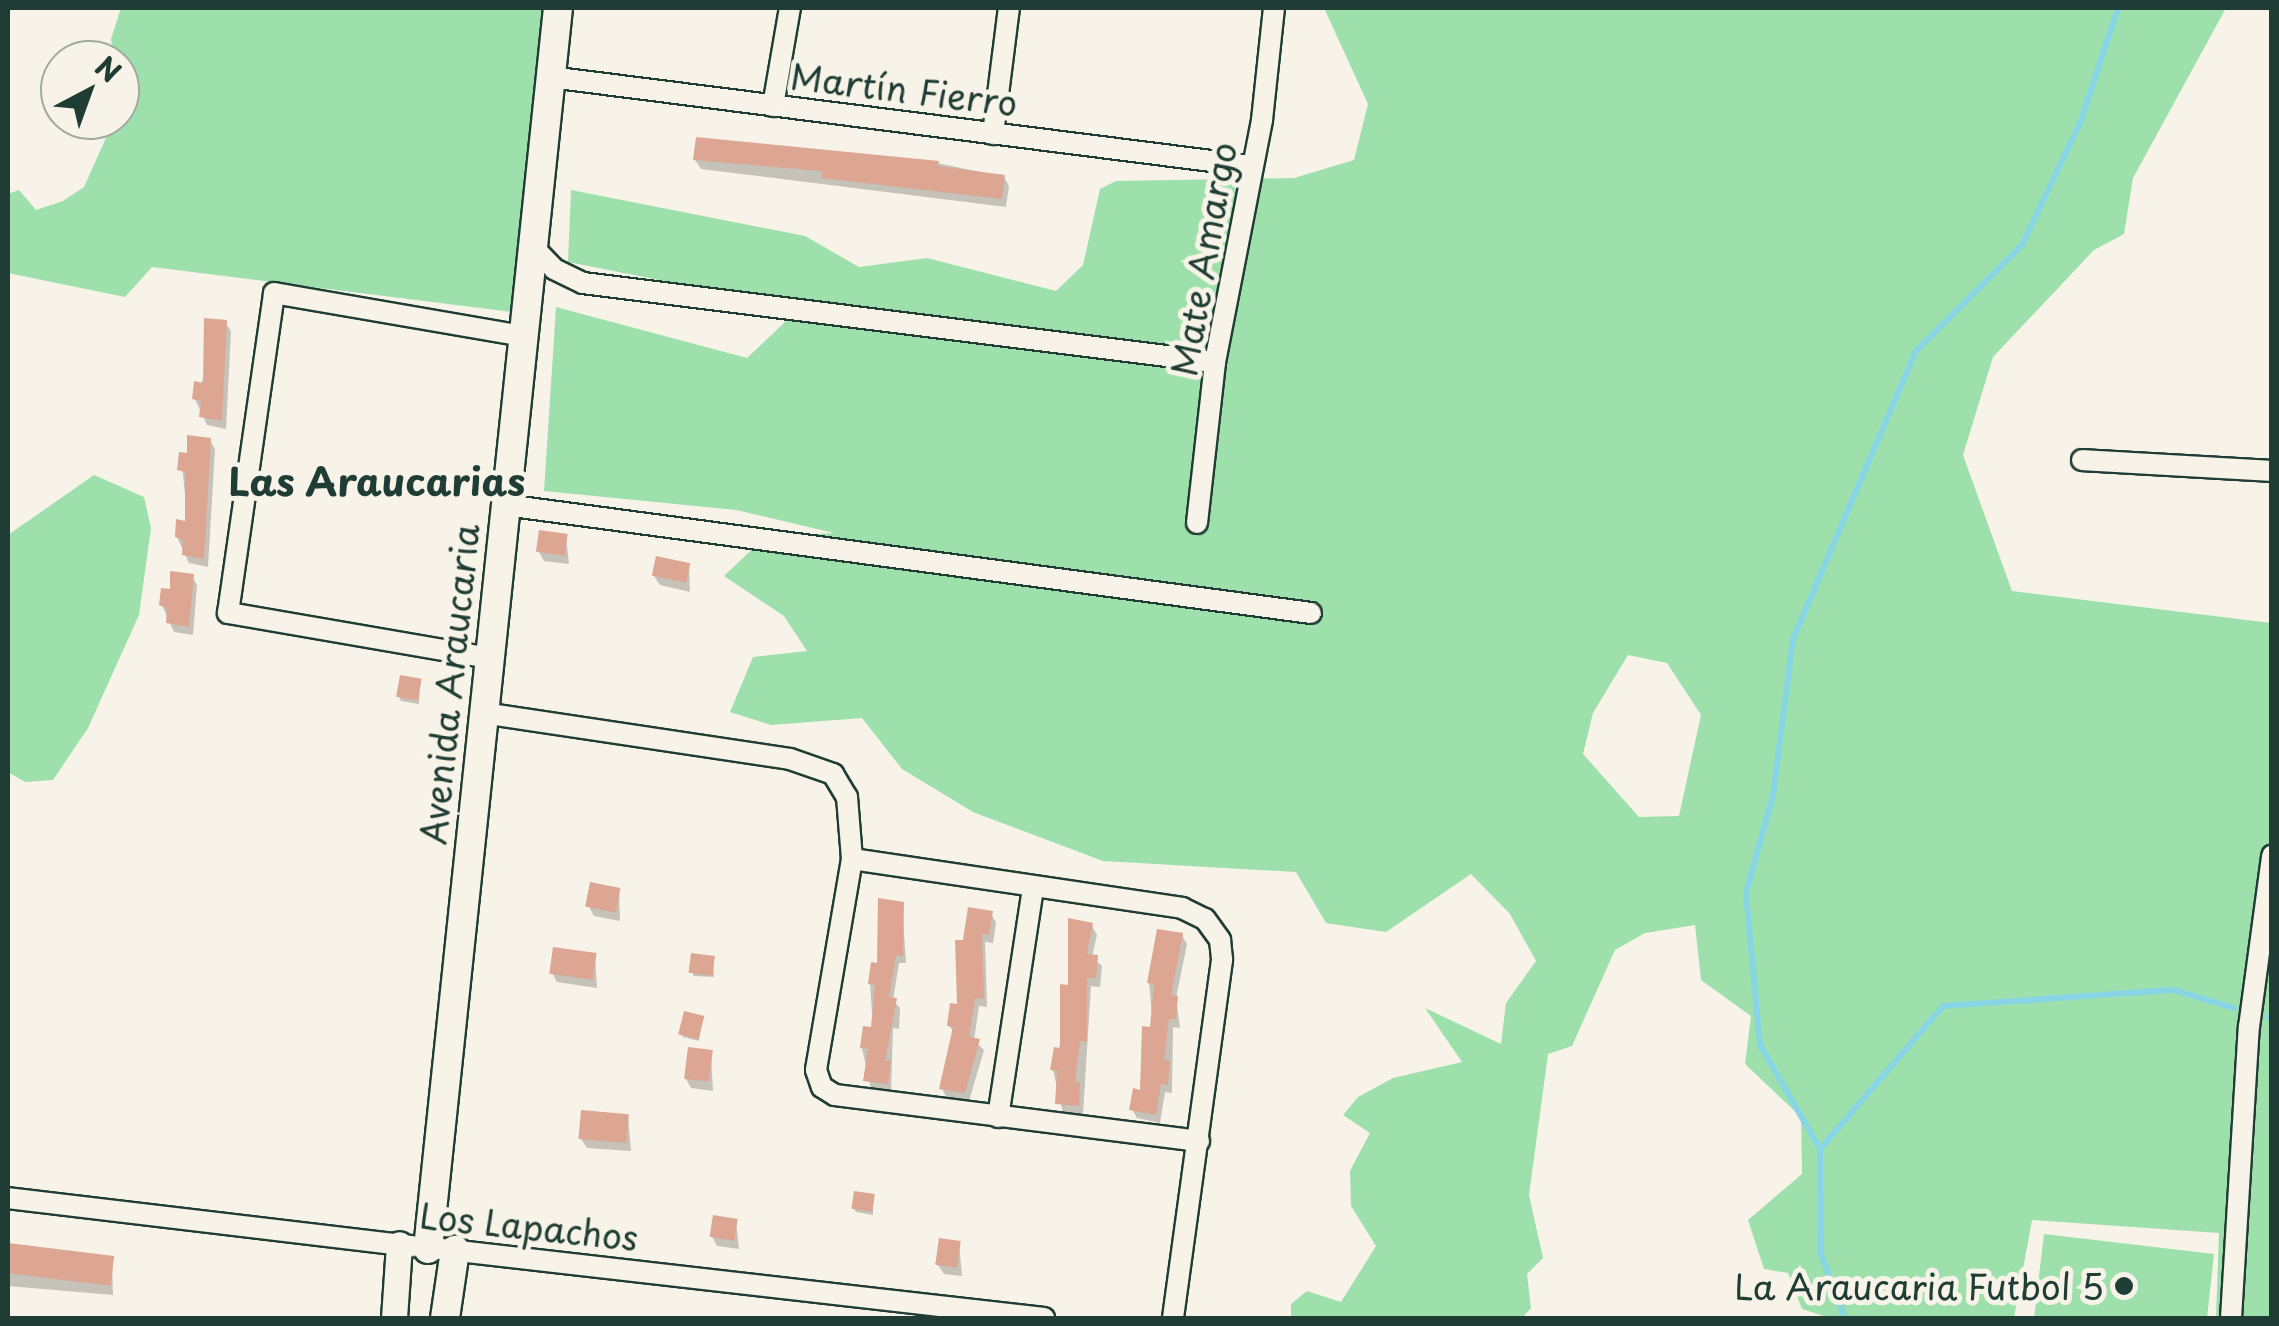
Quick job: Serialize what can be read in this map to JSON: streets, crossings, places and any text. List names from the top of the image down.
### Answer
{
  "streets": {
    "main road": ["Avenida Araucaria"],
    "street": ["Martín Fierro", "Mate Amargo", "Los Lapachos"]
  },
  "crossings": [
    ["Martín Fierro", "Mate Amargo"],
    ["Martín Fierro", "Avenida Araucaria"],
    ["Avenida Araucaria", "Los Lapachos"]
  ],
  "districts": ["Las Araucarias"],
  "places": ["La Araucaria Futbol 5"],
  "north": "top right"
}
